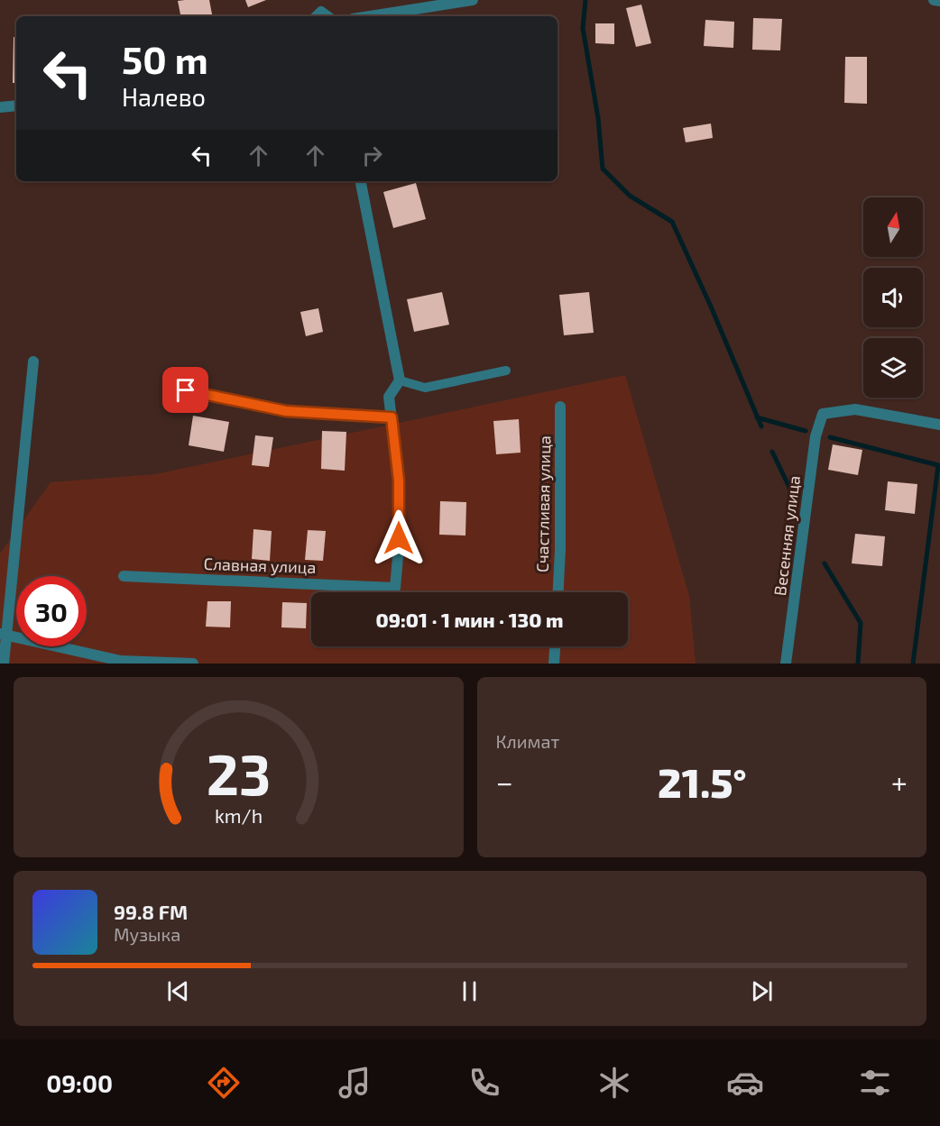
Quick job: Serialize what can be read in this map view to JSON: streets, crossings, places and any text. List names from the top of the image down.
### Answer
{
  "streets": {
    "street": ["Счастливая улица", "Весенняя улица", "Славная улица"]
  },
  "north": "top",
  "page": {
    "turn": ["50 m", "Налево"],
    "limit": "30",
    "trip": "09:01 · 1 мин · 130 m",
    "tile": "Климат",
    "heat": ["−", "21.5°", "+"],
    "song": ["99.8 FM", "Музыка"],
    "tabs": "09:00",
    "gauge": ["23", "km/h"]
  }
}
